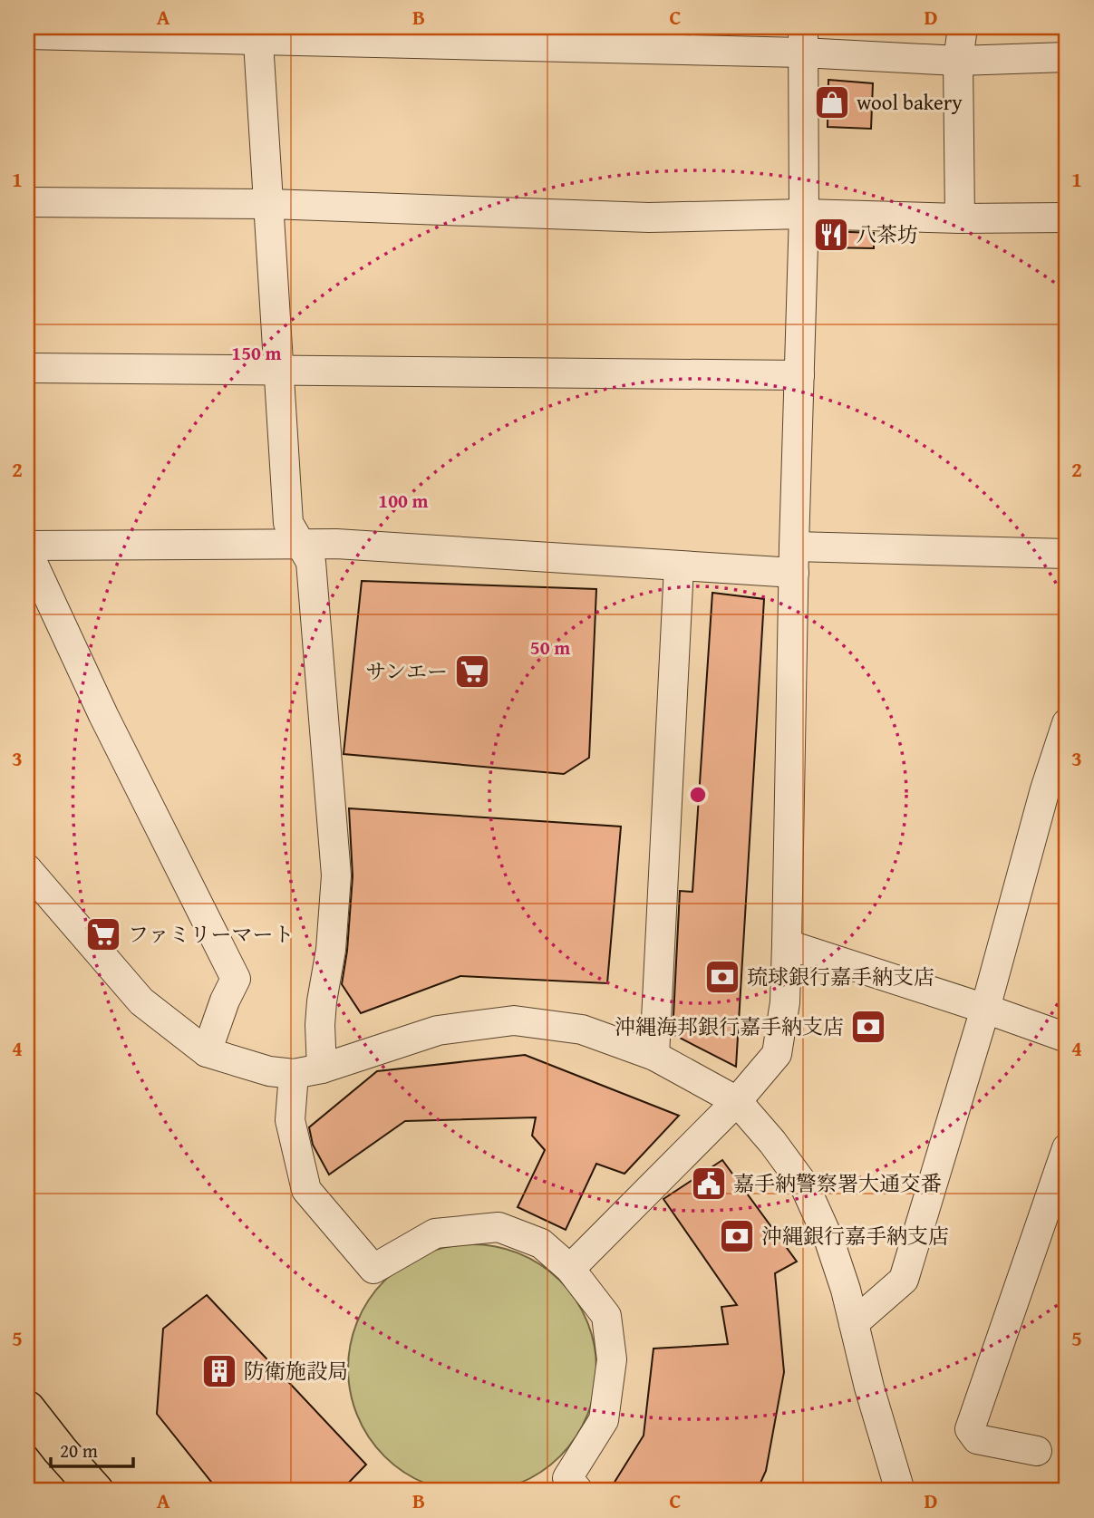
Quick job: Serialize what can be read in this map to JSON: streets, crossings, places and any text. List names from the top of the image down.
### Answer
{
  "places": {
    "shop": ["wool bakery"],
    "restaurant": ["八茶坊"],
    "supermarket": ["サンエー", "ファミリーマート"],
    "bank": ["琉球銀行嘉手納支店", "沖縄海邦銀行嘉手納支店", "沖縄銀行嘉手納支店"],
    "public building": ["嘉手納警察署大通交番"],
    "building": ["防衛施設局"]
  },
  "scale_bar": "20 m",
  "grid": {
    "columns": [
      "A",
      "B",
      "C",
      "D"
    ],
    "rows": [
      "1",
      "2",
      "3",
      "4",
      "5"
    ]
  },
  "rings": ["150 m", "100 m", "50 m"]
}
